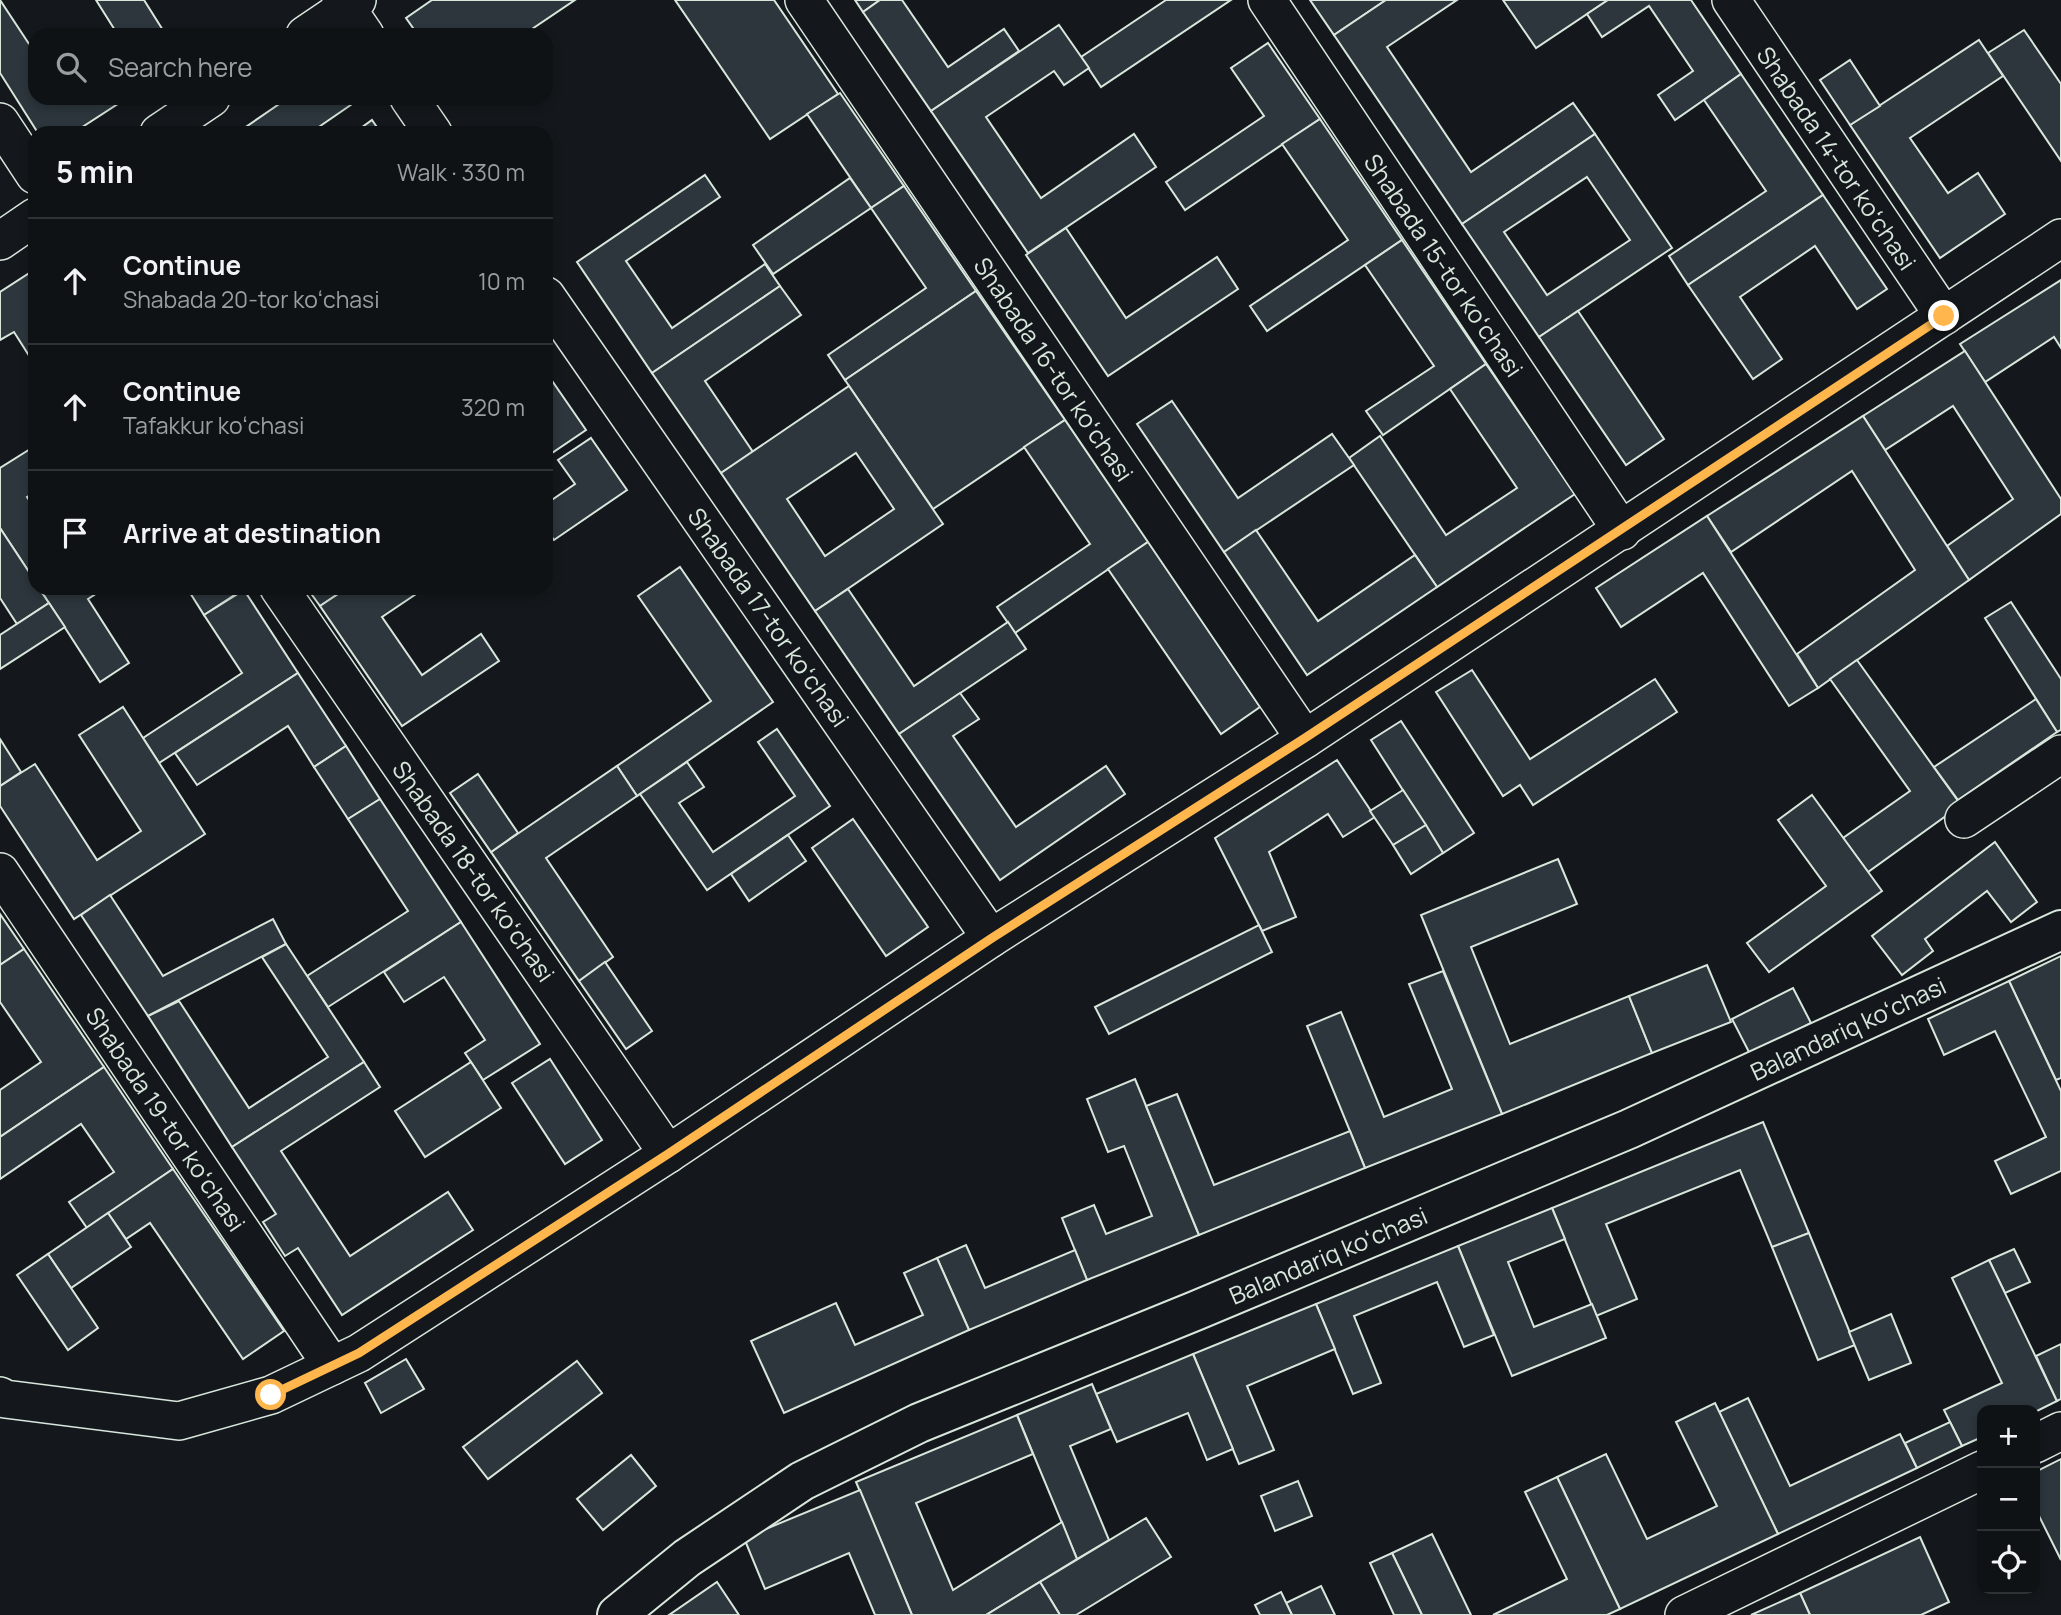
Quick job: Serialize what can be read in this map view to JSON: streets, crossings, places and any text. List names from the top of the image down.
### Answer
{
  "streets": {
    "street": [
      "Shabada 14-tor koʻchasi",
      "Shabada 15-tor koʻchasi",
      "Shabada 16-tor koʻchasi",
      "Shabada 17-tor koʻchasi",
      "Shabada 18-tor koʻchasi",
      "Balandariq koʻchasi",
      "Shabada 19-tor koʻchasi"
    ]
  },
  "page": {
    "search": "Search here",
    "heading": ["5 min", "Walk · 330 m"],
    "list": [
      ["Continue", "Shabada 20-tor koʻchasi", "10 m"],
      ["Continue", "Tafakkur koʻchasi", "320 m"],
      "Arrive at destination"
    ],
    "map_buttons": ["+", "−"]
  }
}
